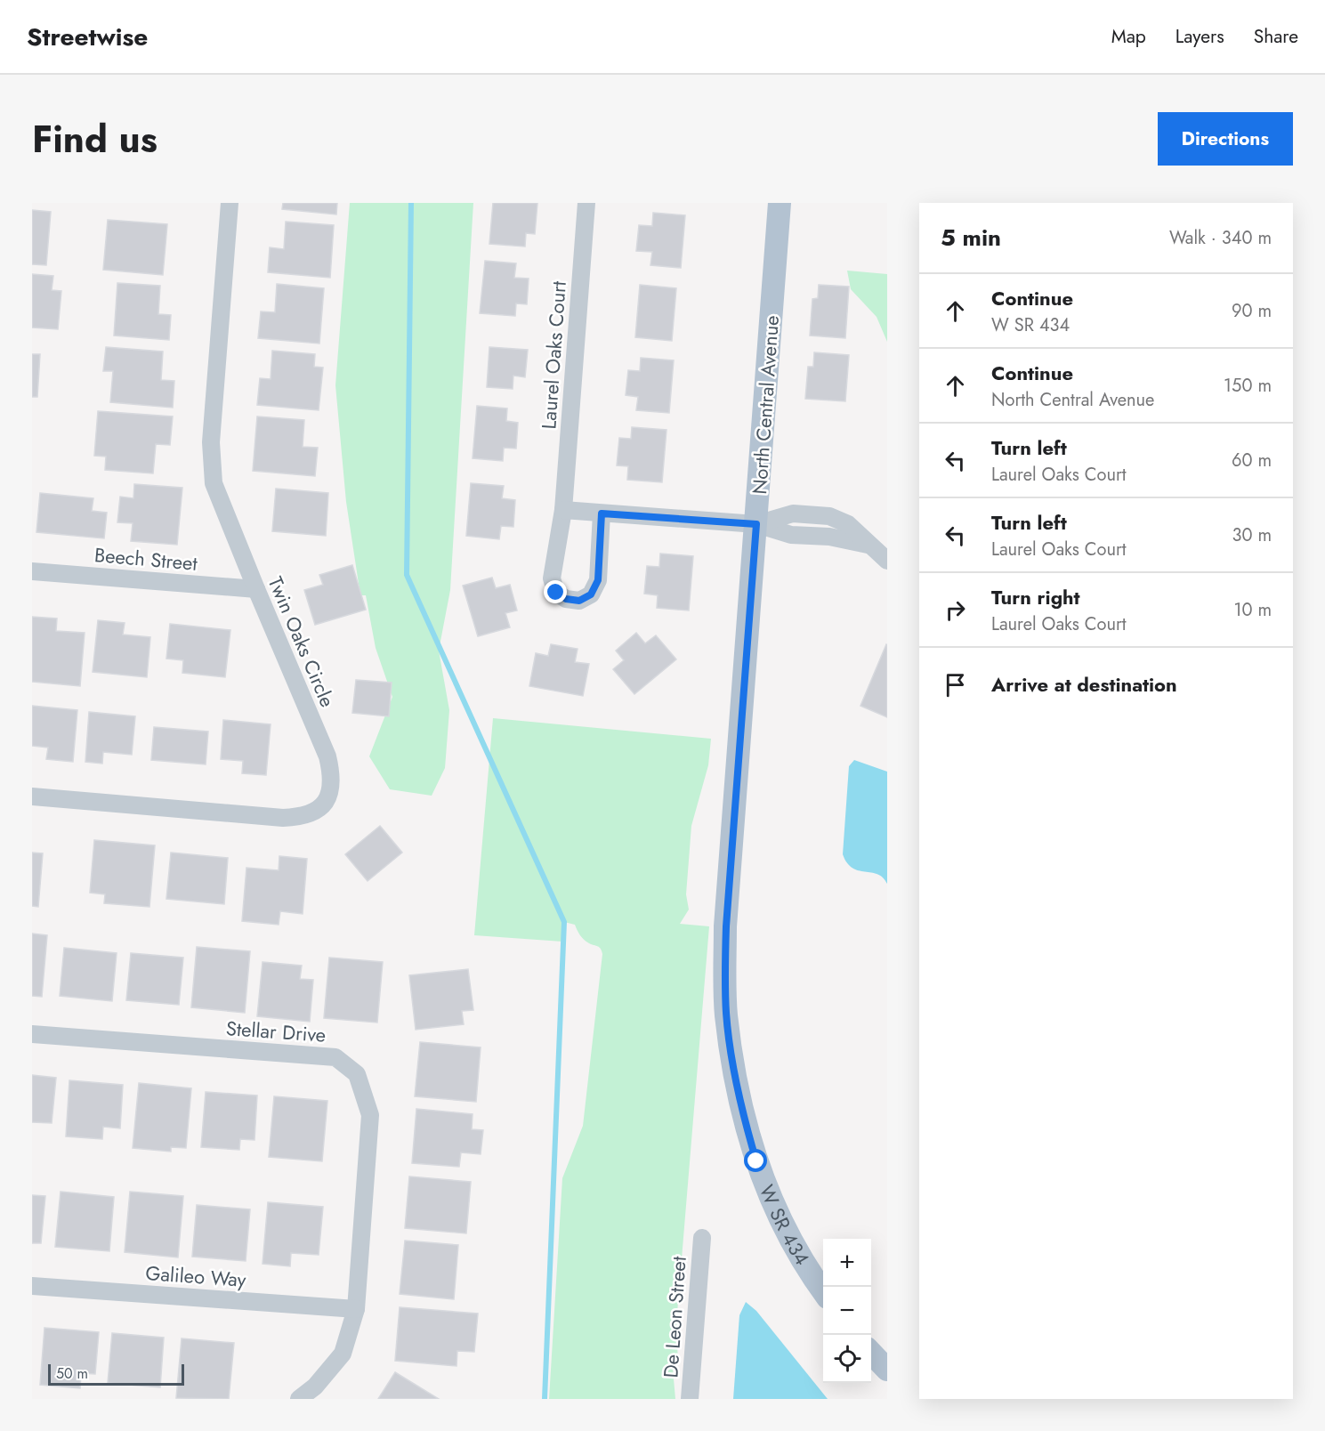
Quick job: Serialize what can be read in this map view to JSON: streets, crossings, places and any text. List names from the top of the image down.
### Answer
{
  "streets": {
    "main road": ["North Central Avenue", "W SR 434"],
    "street": [
      "Laurel Oaks Court",
      "Beech Street",
      "Twin Oaks Circle",
      "Stellar Drive",
      "Galileo Way",
      "De Leon Street"
    ]
  },
  "crossings": [
    ["North Central Avenue", "W SR 434"],
    ["Beech Street", "Twin Oaks Circle"],
    ["Stellar Drive", "Galileo Way"]
  ],
  "scale_bar": "50 m",
  "page": {
    "header": "Streetwise",
    "nav": ["Map", "Layers", "Share"],
    "title": "Find us",
    "buttons": "Directions",
    "heading": ["5 min", "Walk · 340 m"],
    "list": [
      ["Continue", "W SR 434", "90 m"],
      ["Continue", "North Central Avenue", "150 m"],
      ["Turn left", "Laurel Oaks Court", "60 m"],
      ["Turn left", "Laurel Oaks Court", "30 m"],
      ["Turn right", "Laurel Oaks Court", "10 m"],
      "Arrive at destination"
    ],
    "map_buttons": ["+", "−"],
    "scale": "50 m"
  }
}
